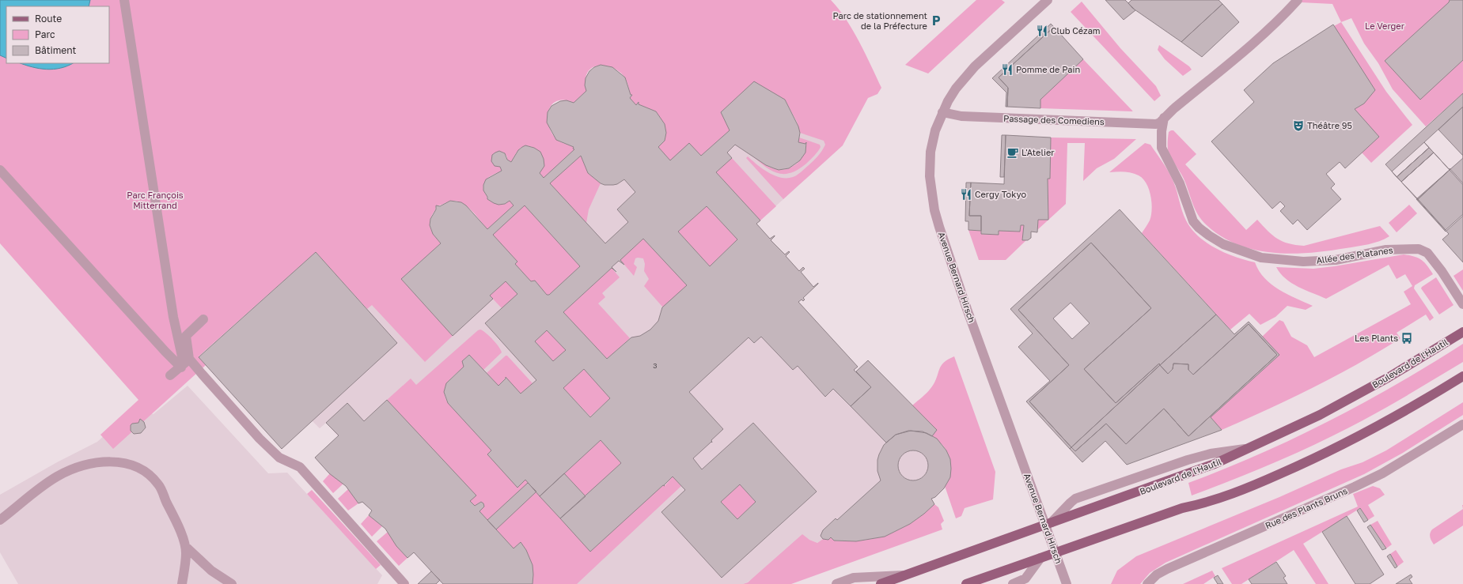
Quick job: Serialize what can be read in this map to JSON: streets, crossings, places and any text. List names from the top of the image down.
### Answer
{
  "streets": {
    "main road": ["Boulevard de l'Hautil"],
    "street": [
      "Passage des Comediens",
      "Allée des Platanes",
      "Avenue Bernard Hirsch",
      "Rue des Plants Bruns"
    ]
  },
  "crossings": [
    ["Passage des Comediens", "Allée des Platanes"],
    ["Passage des Comediens", "Avenue Bernard Hirsch"],
    ["Avenue Bernard Hirsch", "Boulevard de l'Hautil"]
  ],
  "parks": ["Le Verger", "Parc François Mitterrand"],
  "places": {
    "parking": ["Parc de stationnement de la Préfecture"],
    "restaurant": ["Club Cézam", "Pomme de Pain", "Cergy Tokyo"],
    "theatre": ["Théâtre 95"],
    "cafe": ["L'Atelier"],
    "bus stop": ["Les Plants"]
  },
  "house_numbers": ["3"],
  "legend": ["Route", "Parc", "Bâtiment"]
}
